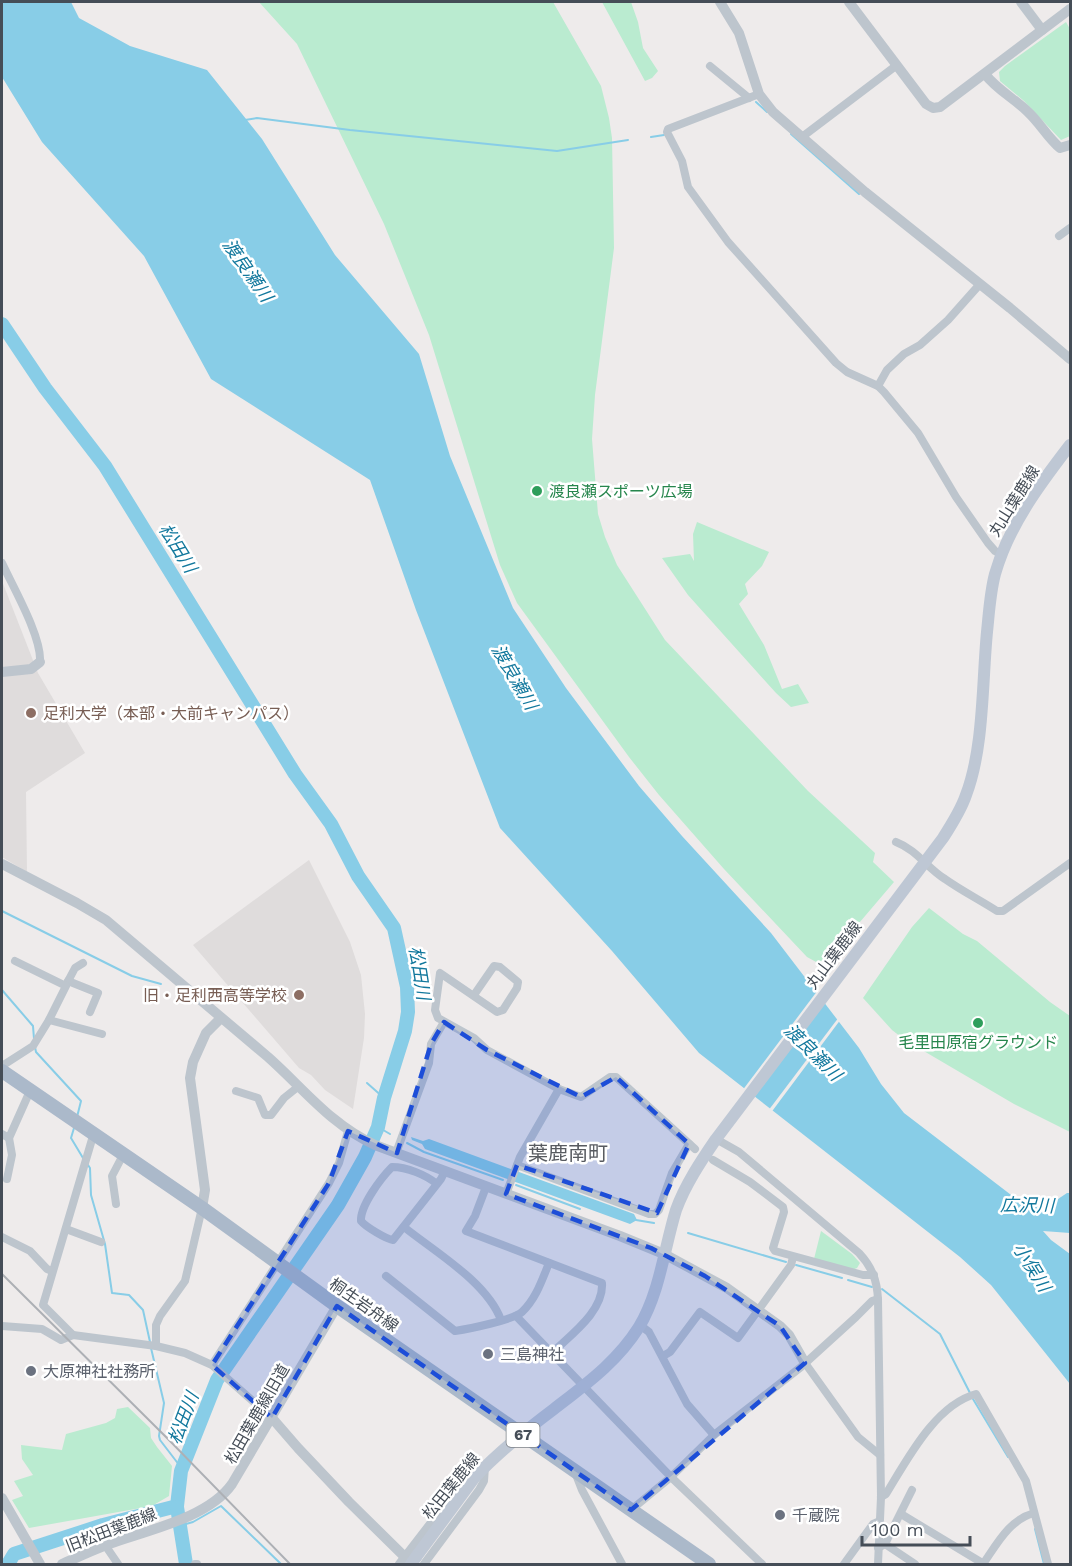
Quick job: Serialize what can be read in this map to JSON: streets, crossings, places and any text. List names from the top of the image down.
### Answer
{
  "streets": {
    "main road": [
      "丸山葉鹿線",
      "桐生岩舟線",
      "67",
      "松田葉鹿線"
    ],
    "street": ["松田葉鹿線旧道", "旧松田葉鹿線"]
  },
  "crossings": [
    ["丸山葉鹿線", "桐生岩舟線"],
    ["丸山葉鹿線", "松田葉鹿線"],
    ["桐生岩舟線", "松田葉鹿線旧道"],
    ["桐生岩舟線", "松田葉鹿線"],
    ["松田葉鹿線旧道", "旧松田葉鹿線"]
  ],
  "districts": ["葉鹿南町"],
  "water": [
    "渡良瀬川",
    "松田川",
    "広沢川",
    "小俣川"
  ],
  "places": [
    "渡良瀬スポーツ広場",
    "足利大学（本部・大前キャンパス）",
    "旧・足利西高等学校",
    "毛里田原宿グラウンド",
    "三島神社",
    "大原神社社務所",
    "千蔵院"
  ],
  "scale_bar": "100 m"
}
